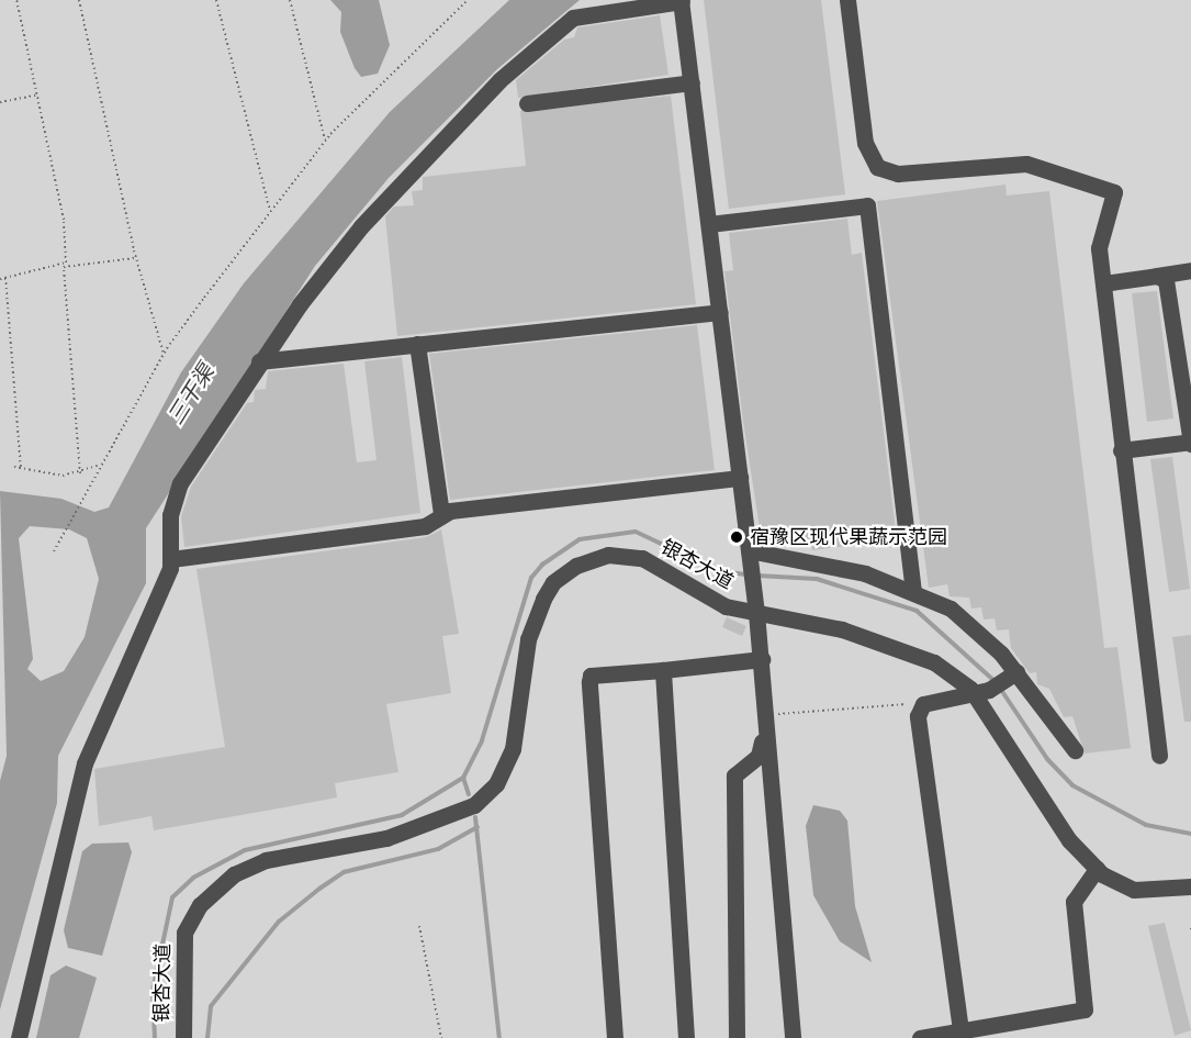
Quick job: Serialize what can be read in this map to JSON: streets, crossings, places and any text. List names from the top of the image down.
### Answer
{
  "streets": {
    "street": ["银杏大道"]
  },
  "water": ["三干渠"],
  "places": ["宿豫区现代果蔬示范园"]
}
